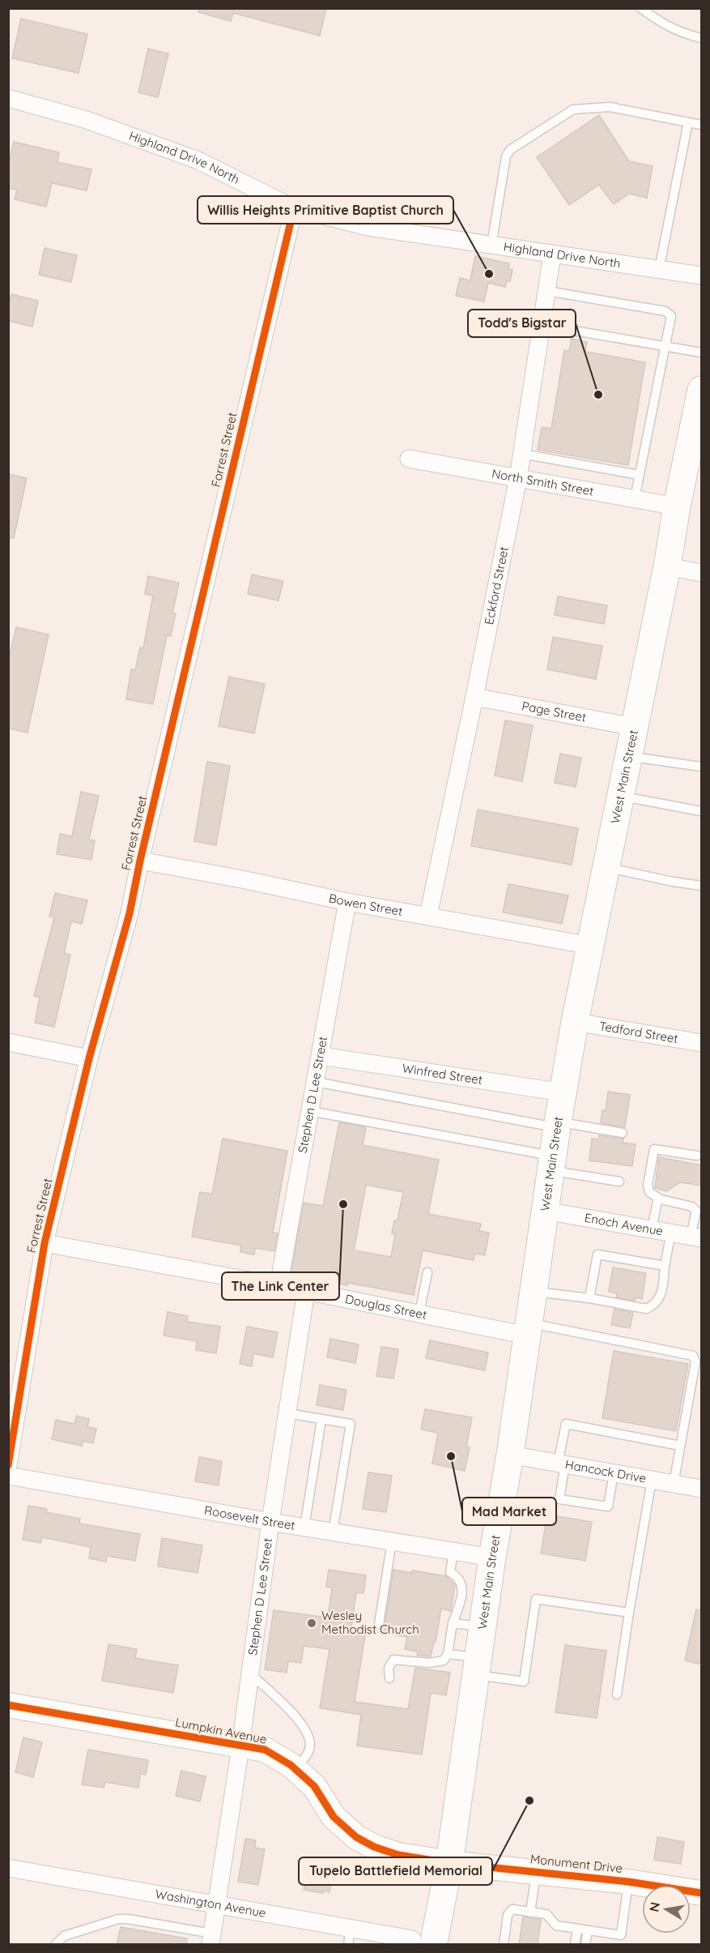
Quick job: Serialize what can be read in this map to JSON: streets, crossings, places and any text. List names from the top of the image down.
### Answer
{
  "streets": {
    "main road": ["West Main Street"],
    "street": [
      "Highland Drive North",
      "Forrest Street",
      "North Smith Street",
      "Eckford Street",
      "Page Street",
      "Bowen Street",
      "Tedford Street",
      "Winfred Street",
      "Stephen D Lee Street",
      "Enoch Avenue",
      "Douglas Street",
      "Hancock Drive",
      "Roosevelt Street",
      "Lumpkin Avenue",
      "Monument Drive",
      "Washington Avenue"
    ]
  },
  "crossings": [
    ["Highland Drive North", "Forrest Street"],
    ["Highland Drive North", "Eckford Street"],
    ["Forrest Street", "Bowen Street"],
    ["Forrest Street", "Douglas Street"],
    ["North Smith Street", "Eckford Street"],
    ["North Smith Street", "West Main Street"],
    ["Eckford Street", "Page Street"],
    ["Eckford Street", "Bowen Street"],
    ["Page Street", "West Main Street"],
    ["West Main Street", "Bowen Street"],
    ["West Main Street", "Tedford Street"],
    ["West Main Street", "Winfred Street"],
    ["West Main Street", "Enoch Avenue"],
    ["West Main Street", "Douglas Street"],
    ["West Main Street", "Hancock Drive"],
    ["West Main Street", "Roosevelt Street"],
    ["West Main Street", "Lumpkin Avenue"],
    ["West Main Street", "Monument Drive"],
    ["West Main Street", "Washington Avenue"],
    ["Bowen Street", "Stephen D Lee Street"],
    ["Winfred Street", "Stephen D Lee Street"],
    ["Stephen D Lee Street", "Douglas Street"],
    ["Stephen D Lee Street", "Roosevelt Street"],
    ["Stephen D Lee Street", "Lumpkin Avenue"],
    ["Stephen D Lee Street", "Washington Avenue"],
    ["Lumpkin Avenue", "Monument Drive"]
  ],
  "places": [
    "Willis Heights Primitive Baptist Church",
    "Todd's Bigstar",
    "The Link Center",
    "Mad Market",
    "Wesley Methodist Church",
    "Tupelo Battlefield Memorial"
  ],
  "north": "left"
}
